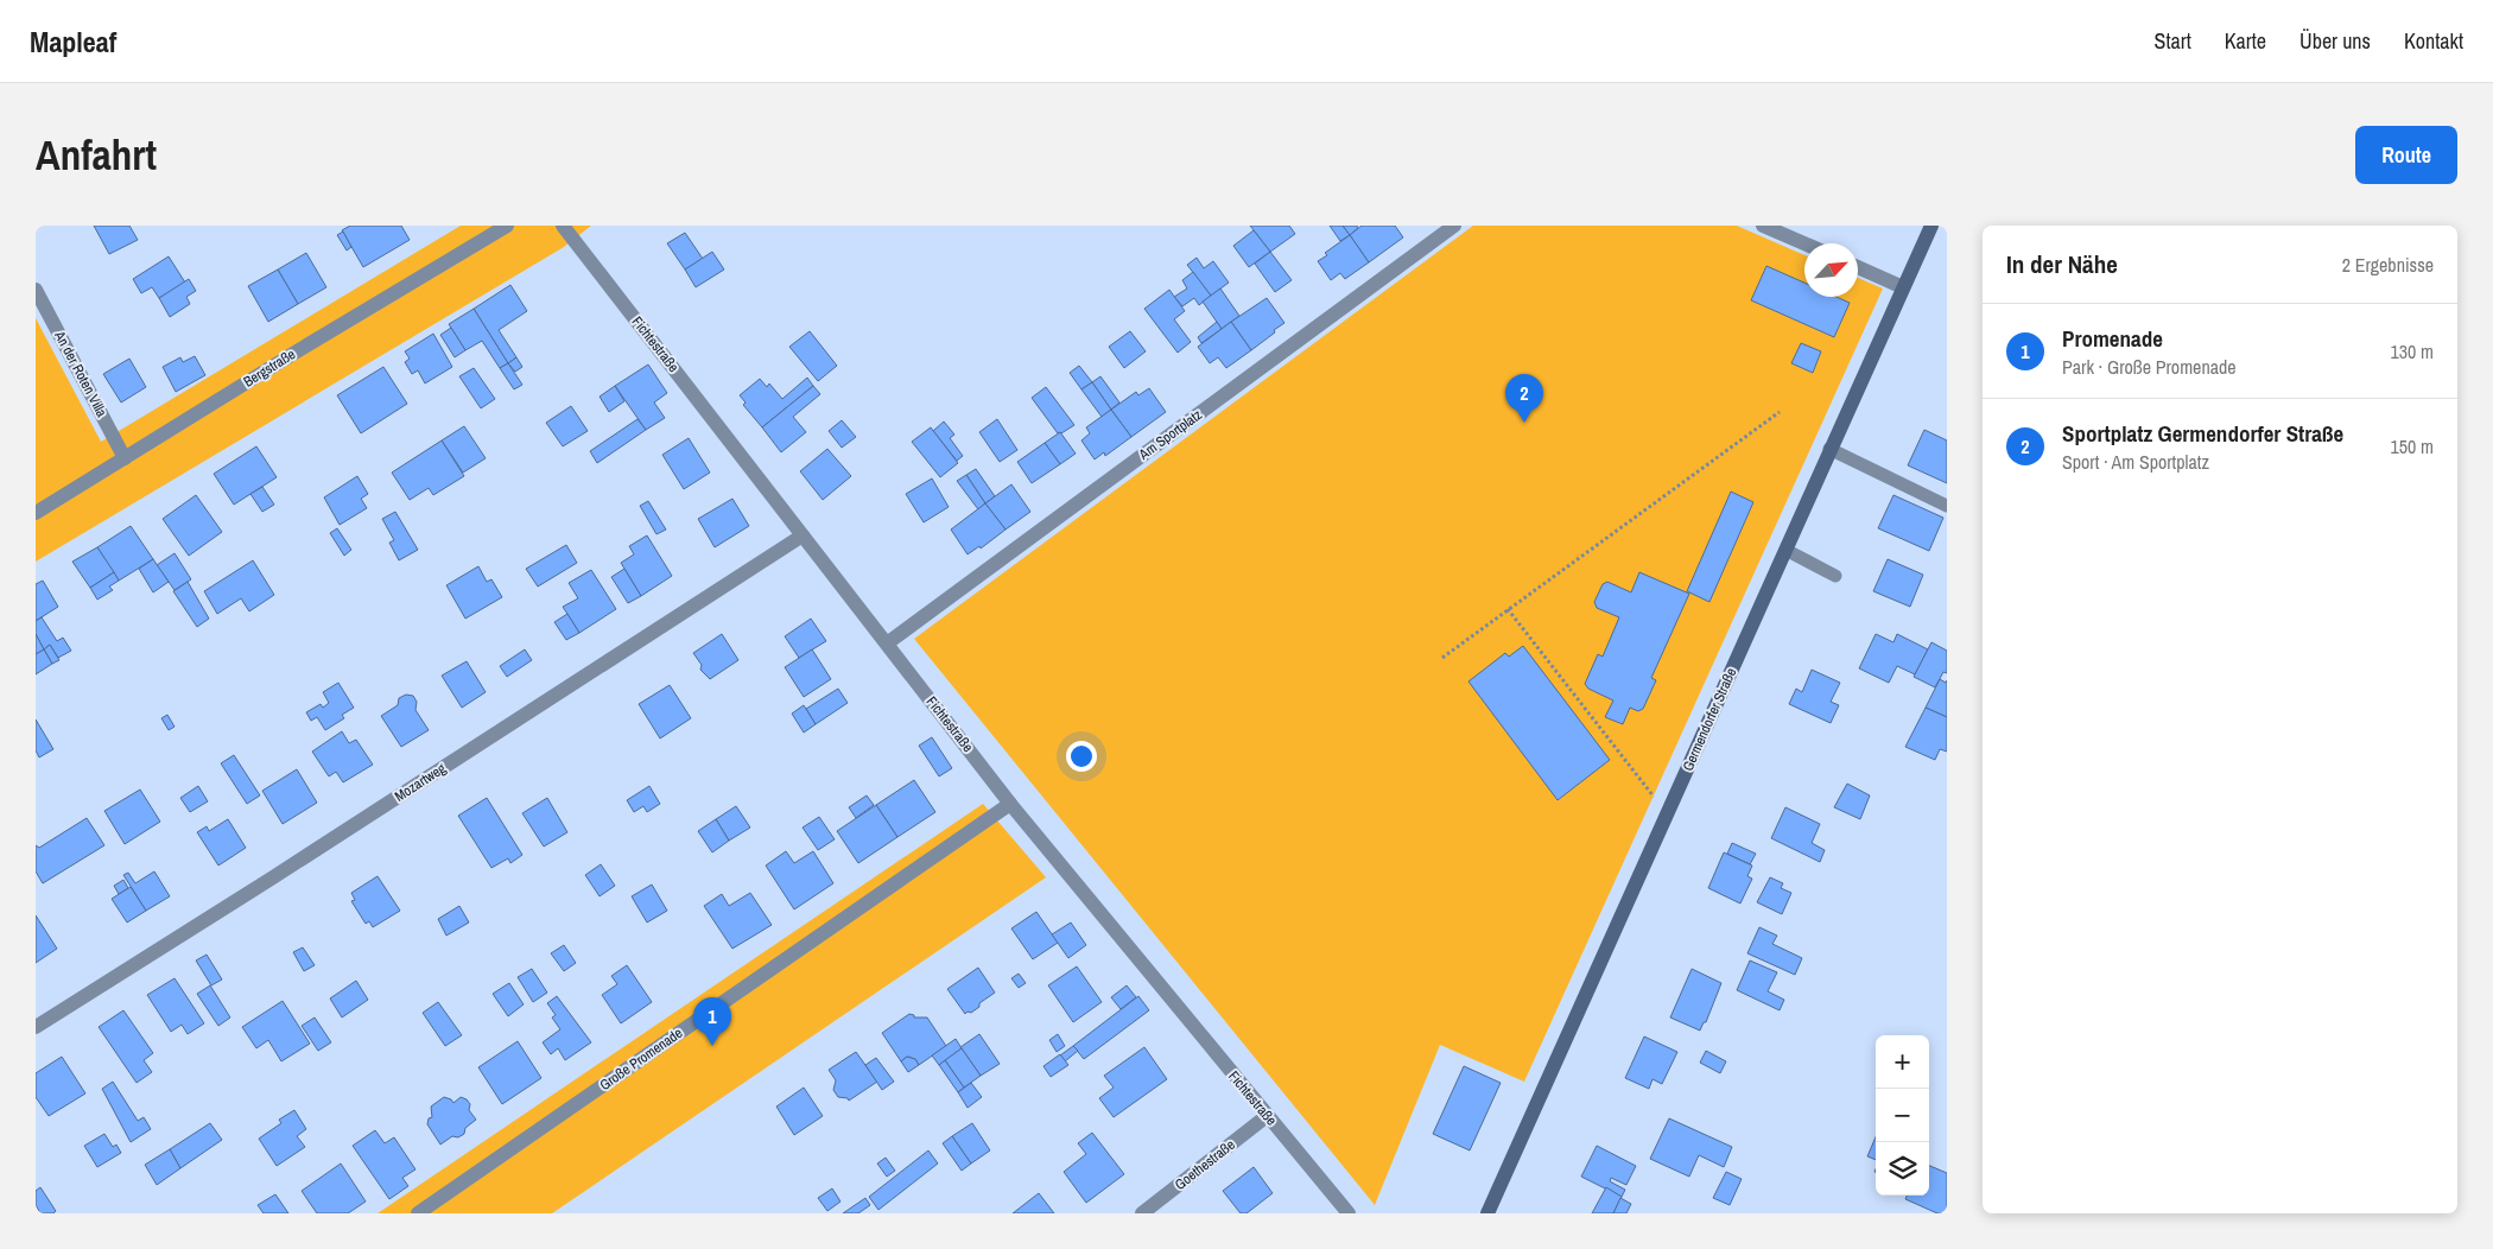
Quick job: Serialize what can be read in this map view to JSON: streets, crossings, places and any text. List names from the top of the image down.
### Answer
{
  "streets": {
    "main road": ["Germendorfer Straße"],
    "street": [
      "Fichtestraße",
      "Bergstraße",
      "An der Roten Villa",
      "Am Sportplatz",
      "Mozartweg",
      "Große Promenade",
      "Goethestraße"
    ]
  },
  "crossings": [
    ["Fichtestraße", "Am Sportplatz"],
    ["Fichtestraße", "Mozartweg"],
    ["Fichtestraße", "Große Promenade"],
    ["Fichtestraße", "Goethestraße"],
    ["Bergstraße", "An der Roten Villa"]
  ],
  "north": "top right",
  "page": {
    "header": "Mapleaf",
    "nav": [
      "Start",
      "Karte",
      "Über uns",
      "Kontakt"
    ],
    "buttons": "Route",
    "title": "Anfahrt",
    "heading": ["In der Nähe", "2 Ergebnisse"],
    "list": [
      {
        "mark": "1",
        "name": "Promenade",
        "note": "Park · Große Promenade",
        "value": "130 m"
      },
      {
        "mark": "2",
        "name": "Sportplatz Germendorfer Straße",
        "note": "Sport · Am Sportplatz",
        "value": "150 m"
      }
    ],
    "pins": ["2", "1"],
    "map_buttons": ["+", "−"]
  }
}
